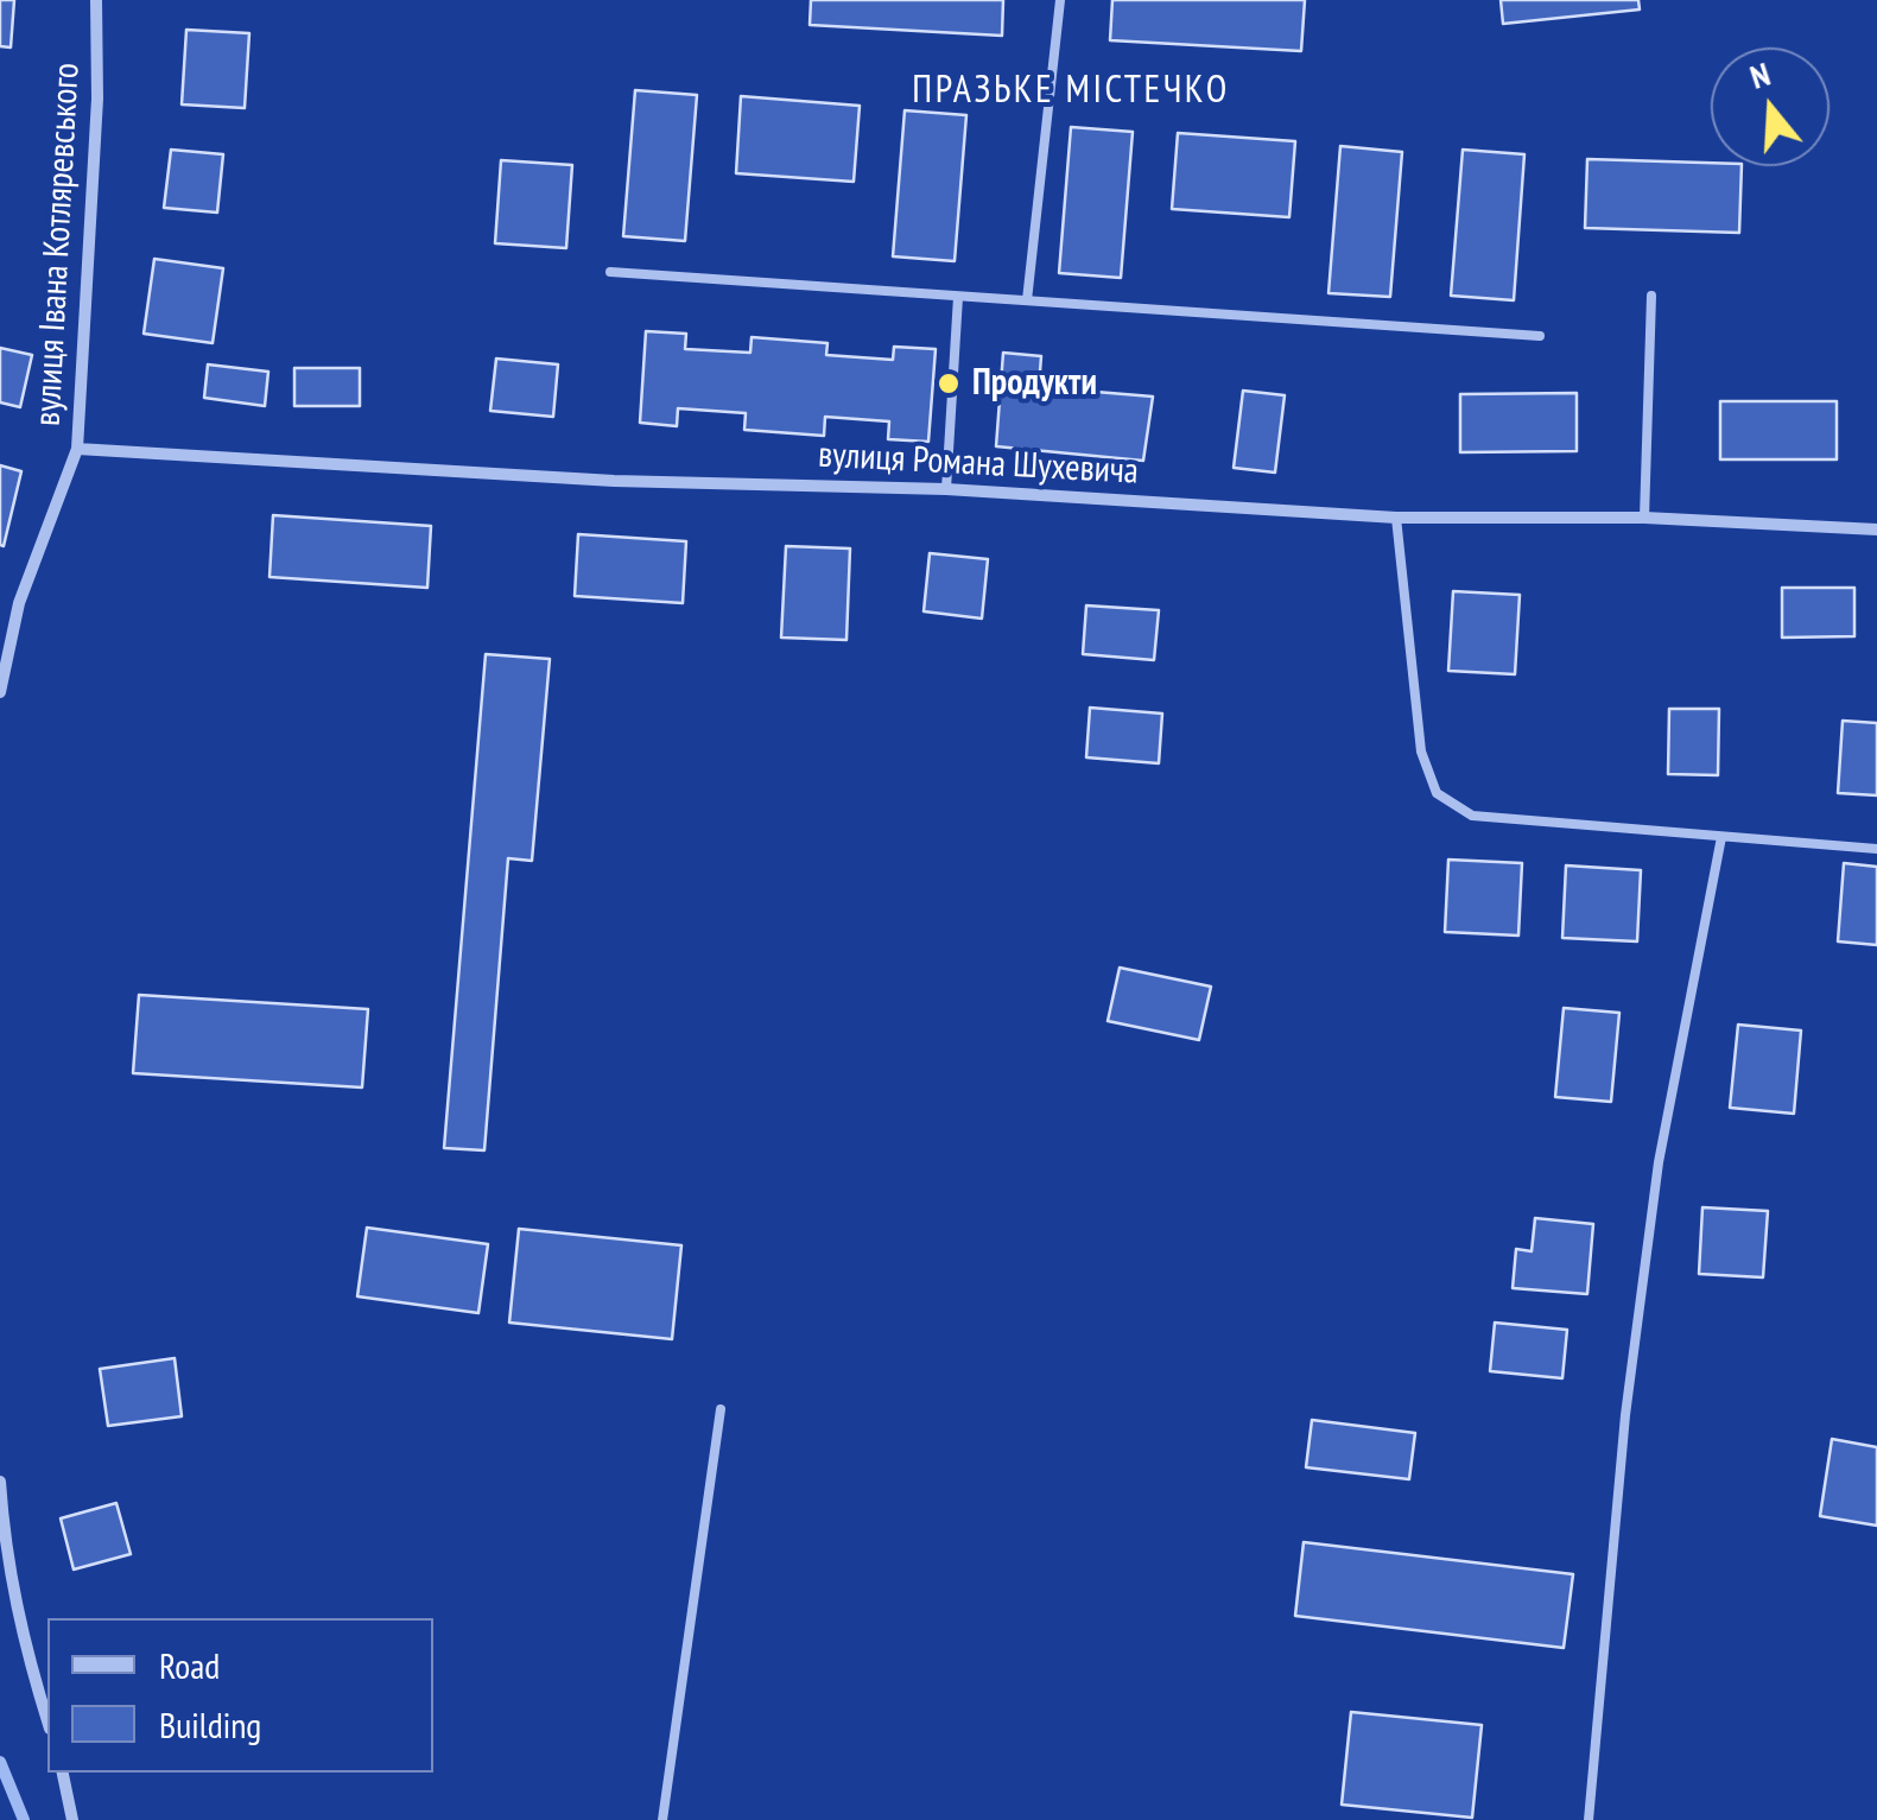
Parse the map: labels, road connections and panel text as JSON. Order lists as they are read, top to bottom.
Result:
{
  "streets": {
    "street": ["вулиця Івана Котляревського", "вулиця Романа Шухевича"]
  },
  "crossings": [
    ["вулиця Івана Котляревського", "вулиця Романа Шухевича"]
  ],
  "districts": ["ПРАЗЬКЕ МІСТЕЧКО"],
  "places": ["Продукти"],
  "legend": ["Road", "Building"],
  "north": "top"
}
